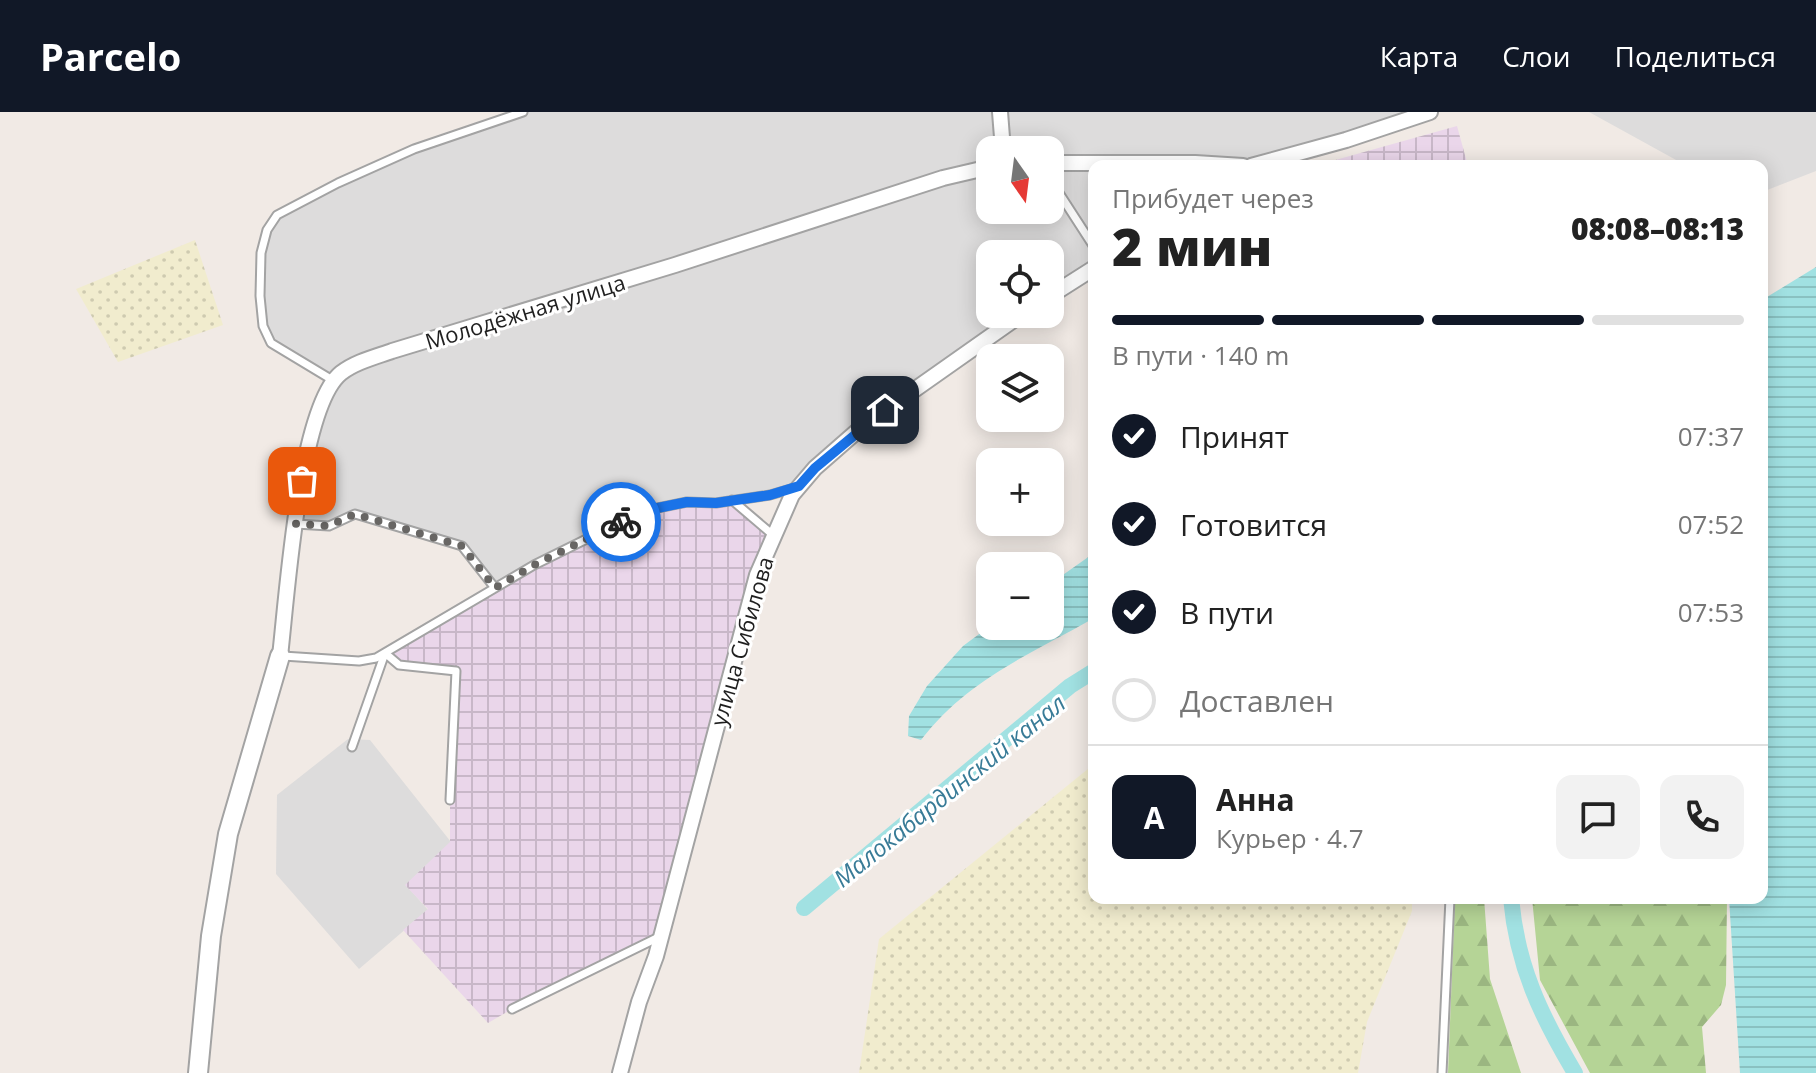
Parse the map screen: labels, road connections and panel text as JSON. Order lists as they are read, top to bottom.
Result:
{
  "streets": {
    "street": ["Молодёжная улица", "улица Сибилова"]
  },
  "water": ["Малокабардинский канал"],
  "north": "bottom",
  "page": {
    "header": "Parcelo",
    "nav": ["Карта", "Слои", "Поделиться"],
    "map_buttons": ["+", "−"],
    "heading": ["2 мин", "Прибудет через", "08:08–08:13"],
    "panel": ["Анна", "Курьер · 4.7"],
    "bar": "В пути · 140 m",
    "list": [
      ["Принят", "07:37"],
      ["Готовится", "07:52"],
      ["В пути", "07:53"],
      "Доставлен"
    ],
    "round": "А"
  }
}
